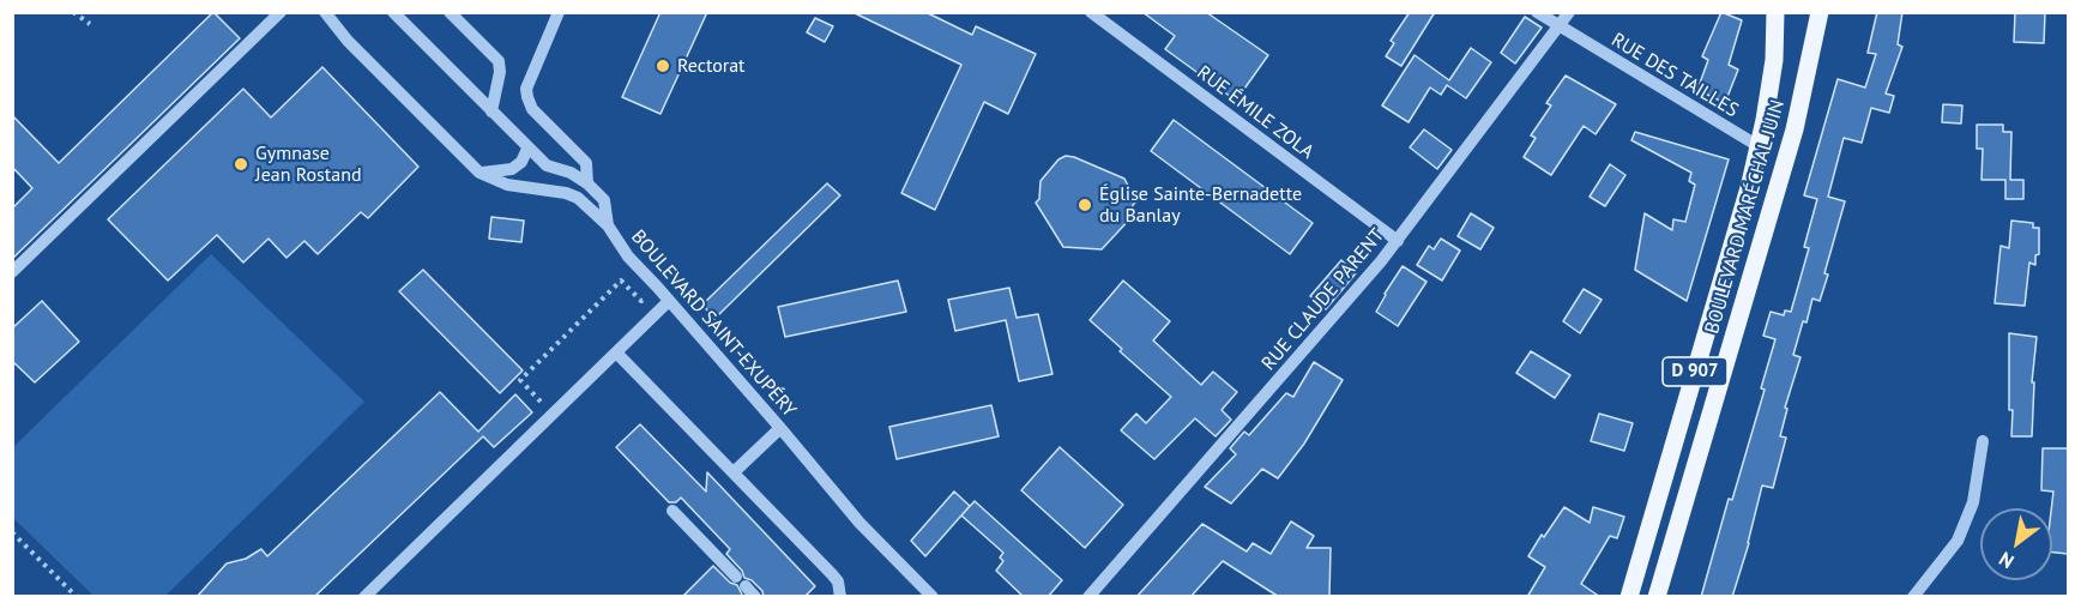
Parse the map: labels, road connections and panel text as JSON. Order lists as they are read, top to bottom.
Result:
{
  "streets": {
    "main road": ["BOULEVARD MARÉCHAL JUIN", "D 907"],
    "street": [
      "RUE DES TAILLES",
      "RUE ÉMILE ZOLA",
      "RUE CLAUDE PARENT",
      "BOULEVARD SAINT-EXUPÉRY"
    ]
  },
  "crossings": [
    ["RUE DES TAILLES", "BOULEVARD MARÉCHAL JUIN"],
    ["RUE DES TAILLES", "RUE CLAUDE PARENT"],
    ["RUE ÉMILE ZOLA", "RUE CLAUDE PARENT"]
  ],
  "places": ["Rectorat", "Gymnase Jean Rostand", "Église Sainte-Bernadette du Banlay"],
  "north": "bottom left"
}
